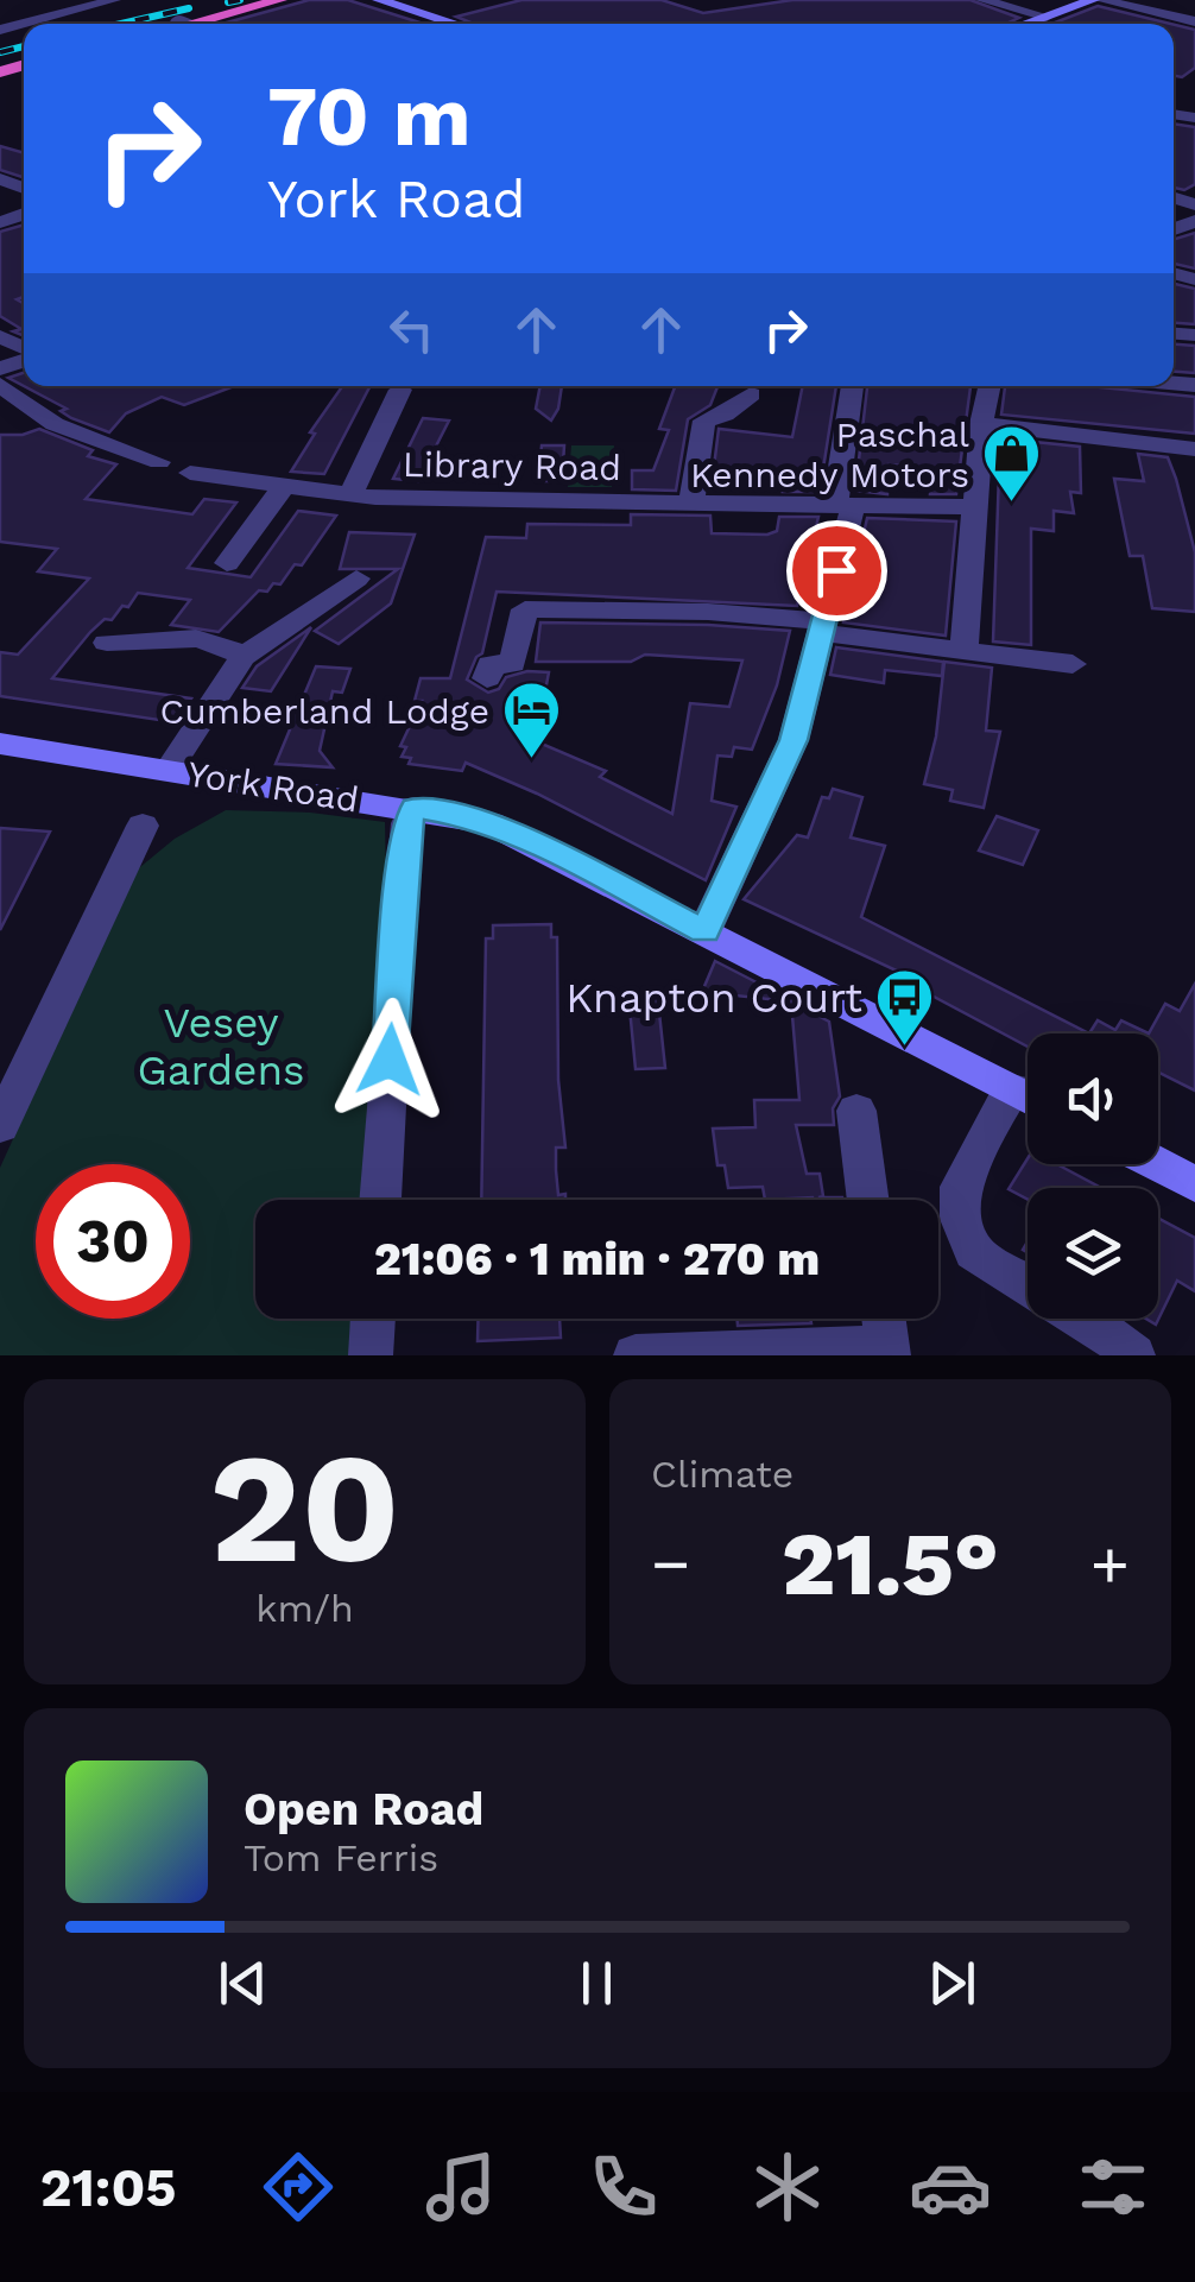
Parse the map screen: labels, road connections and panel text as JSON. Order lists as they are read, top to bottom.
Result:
{
  "streets": {
    "main road": ["York Road"],
    "street": ["Library Road"]
  },
  "parks": ["Vesey Gardens"],
  "places": {
    "shop": ["Paschal Kennedy Motors"],
    "hotel": ["Cumberland Lodge"],
    "bus stop": ["Knapton Court"]
  },
  "page": {
    "turn": ["70 m", "York Road"],
    "limit": "30",
    "trip": "21:06 · 1 min · 270 m",
    "tile": [
      ["20", "km/h"],
      "Climate"
    ],
    "heat": ["−", "21.5°", "+"],
    "song": ["Open Road", "Tom Ferris"],
    "tabs": "21:05"
  }
}
